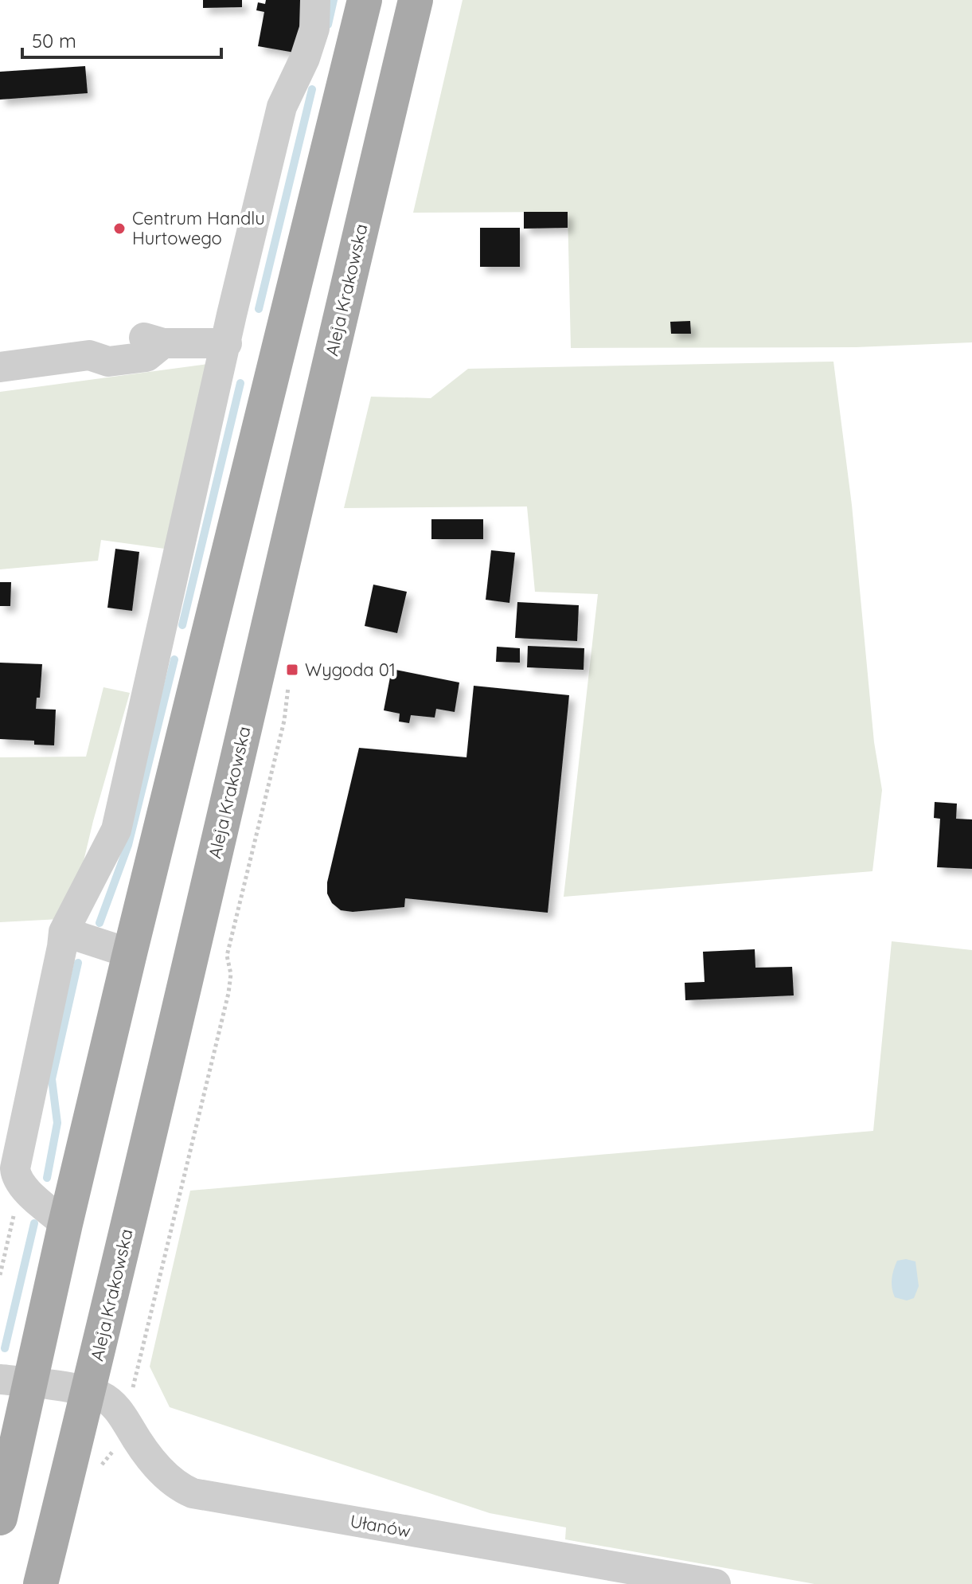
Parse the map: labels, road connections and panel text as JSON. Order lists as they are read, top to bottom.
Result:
{
  "streets": {
    "main road": ["Aleja Krakowska"],
    "street": ["Ułanów"]
  },
  "crossings": [
    ["Aleja Krakowska", "Ułanów"]
  ],
  "places": {
    "other": ["Centrum Handlu Hurtowego"],
    "transit": ["Wygoda 01"]
  },
  "scale_bar": "50 m"
}
